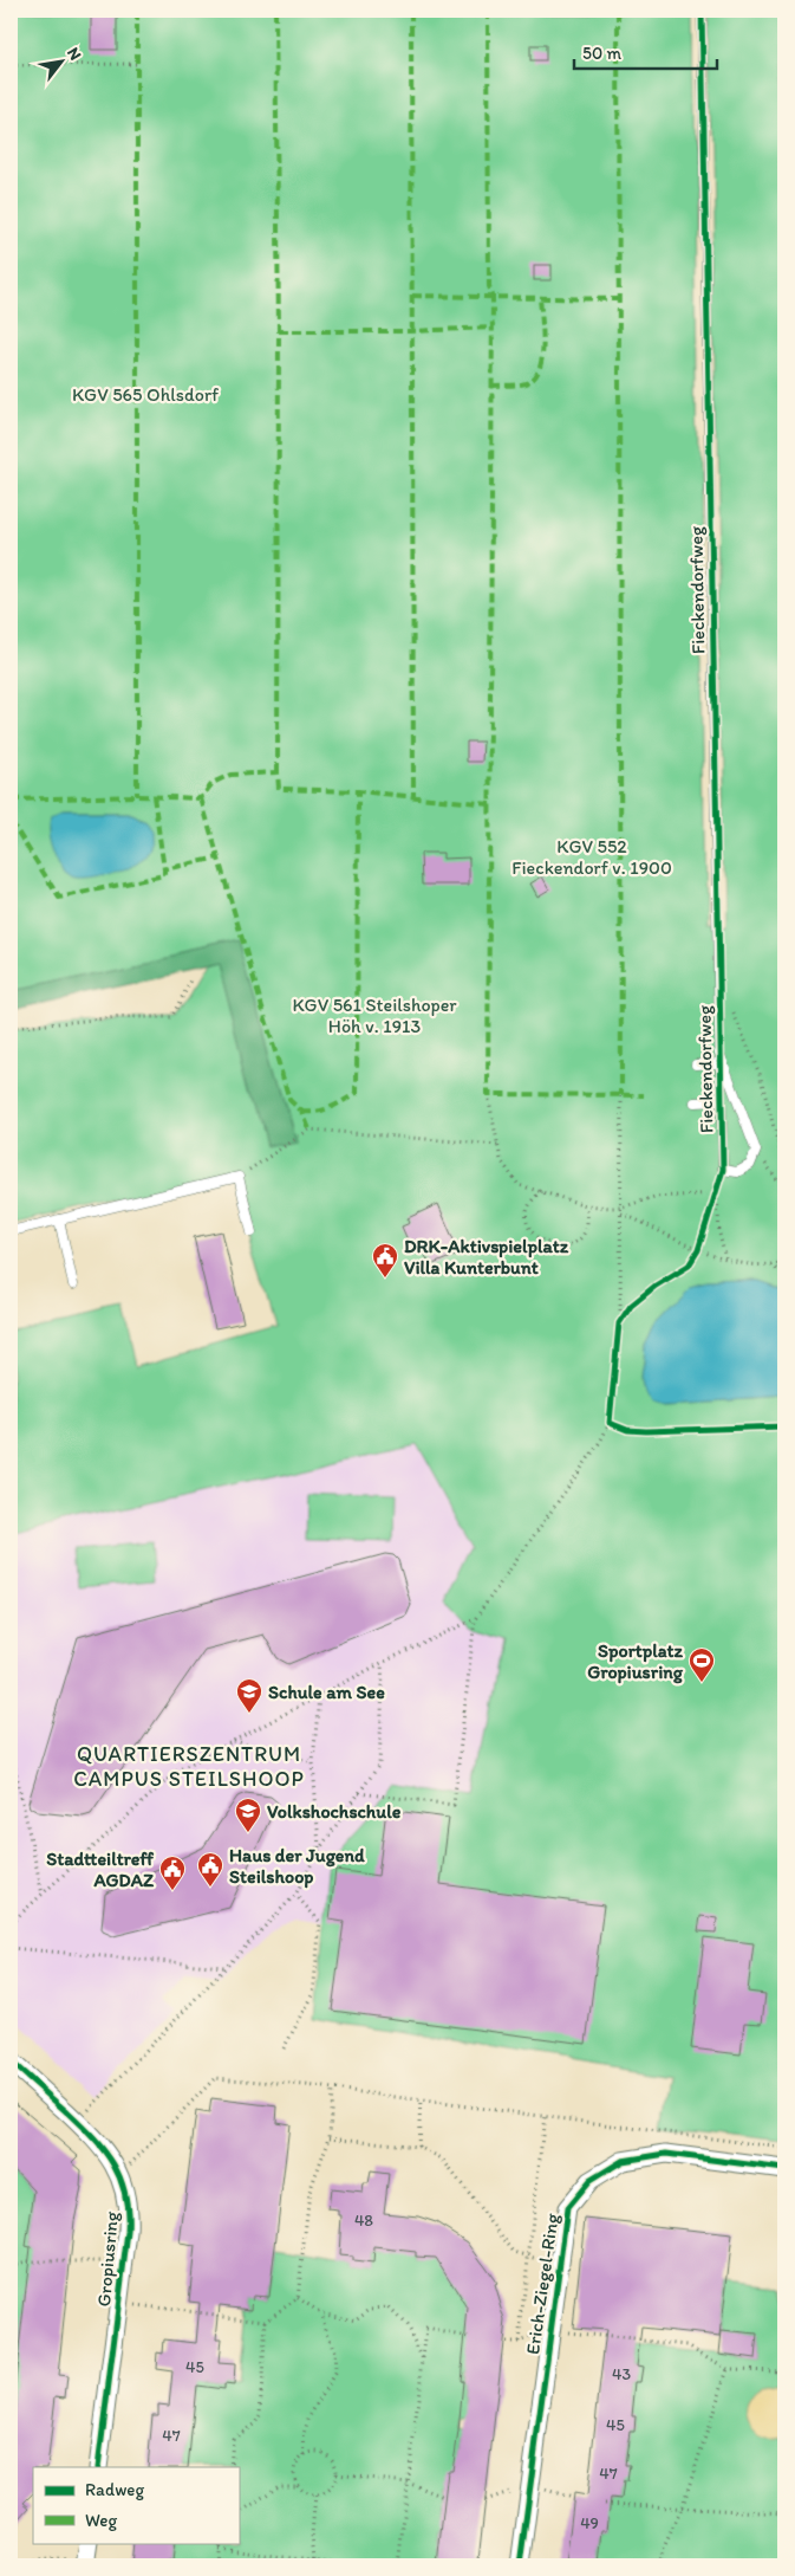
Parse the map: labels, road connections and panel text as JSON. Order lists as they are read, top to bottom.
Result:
{
  "streets": {
    "street": ["Gropiusring", "Erich-Ziegel-Ring"],
    "lane": ["Fieckendorfweg"]
  },
  "districts": ["QUARTIERSZENTRUM CAMPUS STEILSHOOP"],
  "parks": ["KGV 565 Ohlsdorf", "KGV 552 Fieckendorf v. 1900", "KGV 561 Steilshoper Höh v. 1913"],
  "places": {
    "public building": ["DRK-Aktivspielplatz Villa Kunterbunt", "Haus der Jugend Steilshoop", "Stadtteiltreff AGDAZ"],
    "sports": ["Sportplatz Gropiusring"],
    "school or university": ["Schule am See", "Volkshochschule"]
  },
  "house_numbers": [
    "48",
    "45",
    "43",
    "45",
    "47",
    "47",
    "49"
  ],
  "legend": ["Radweg", "Weg"],
  "scale_bar": "50 m",
  "north": "top right"
}
